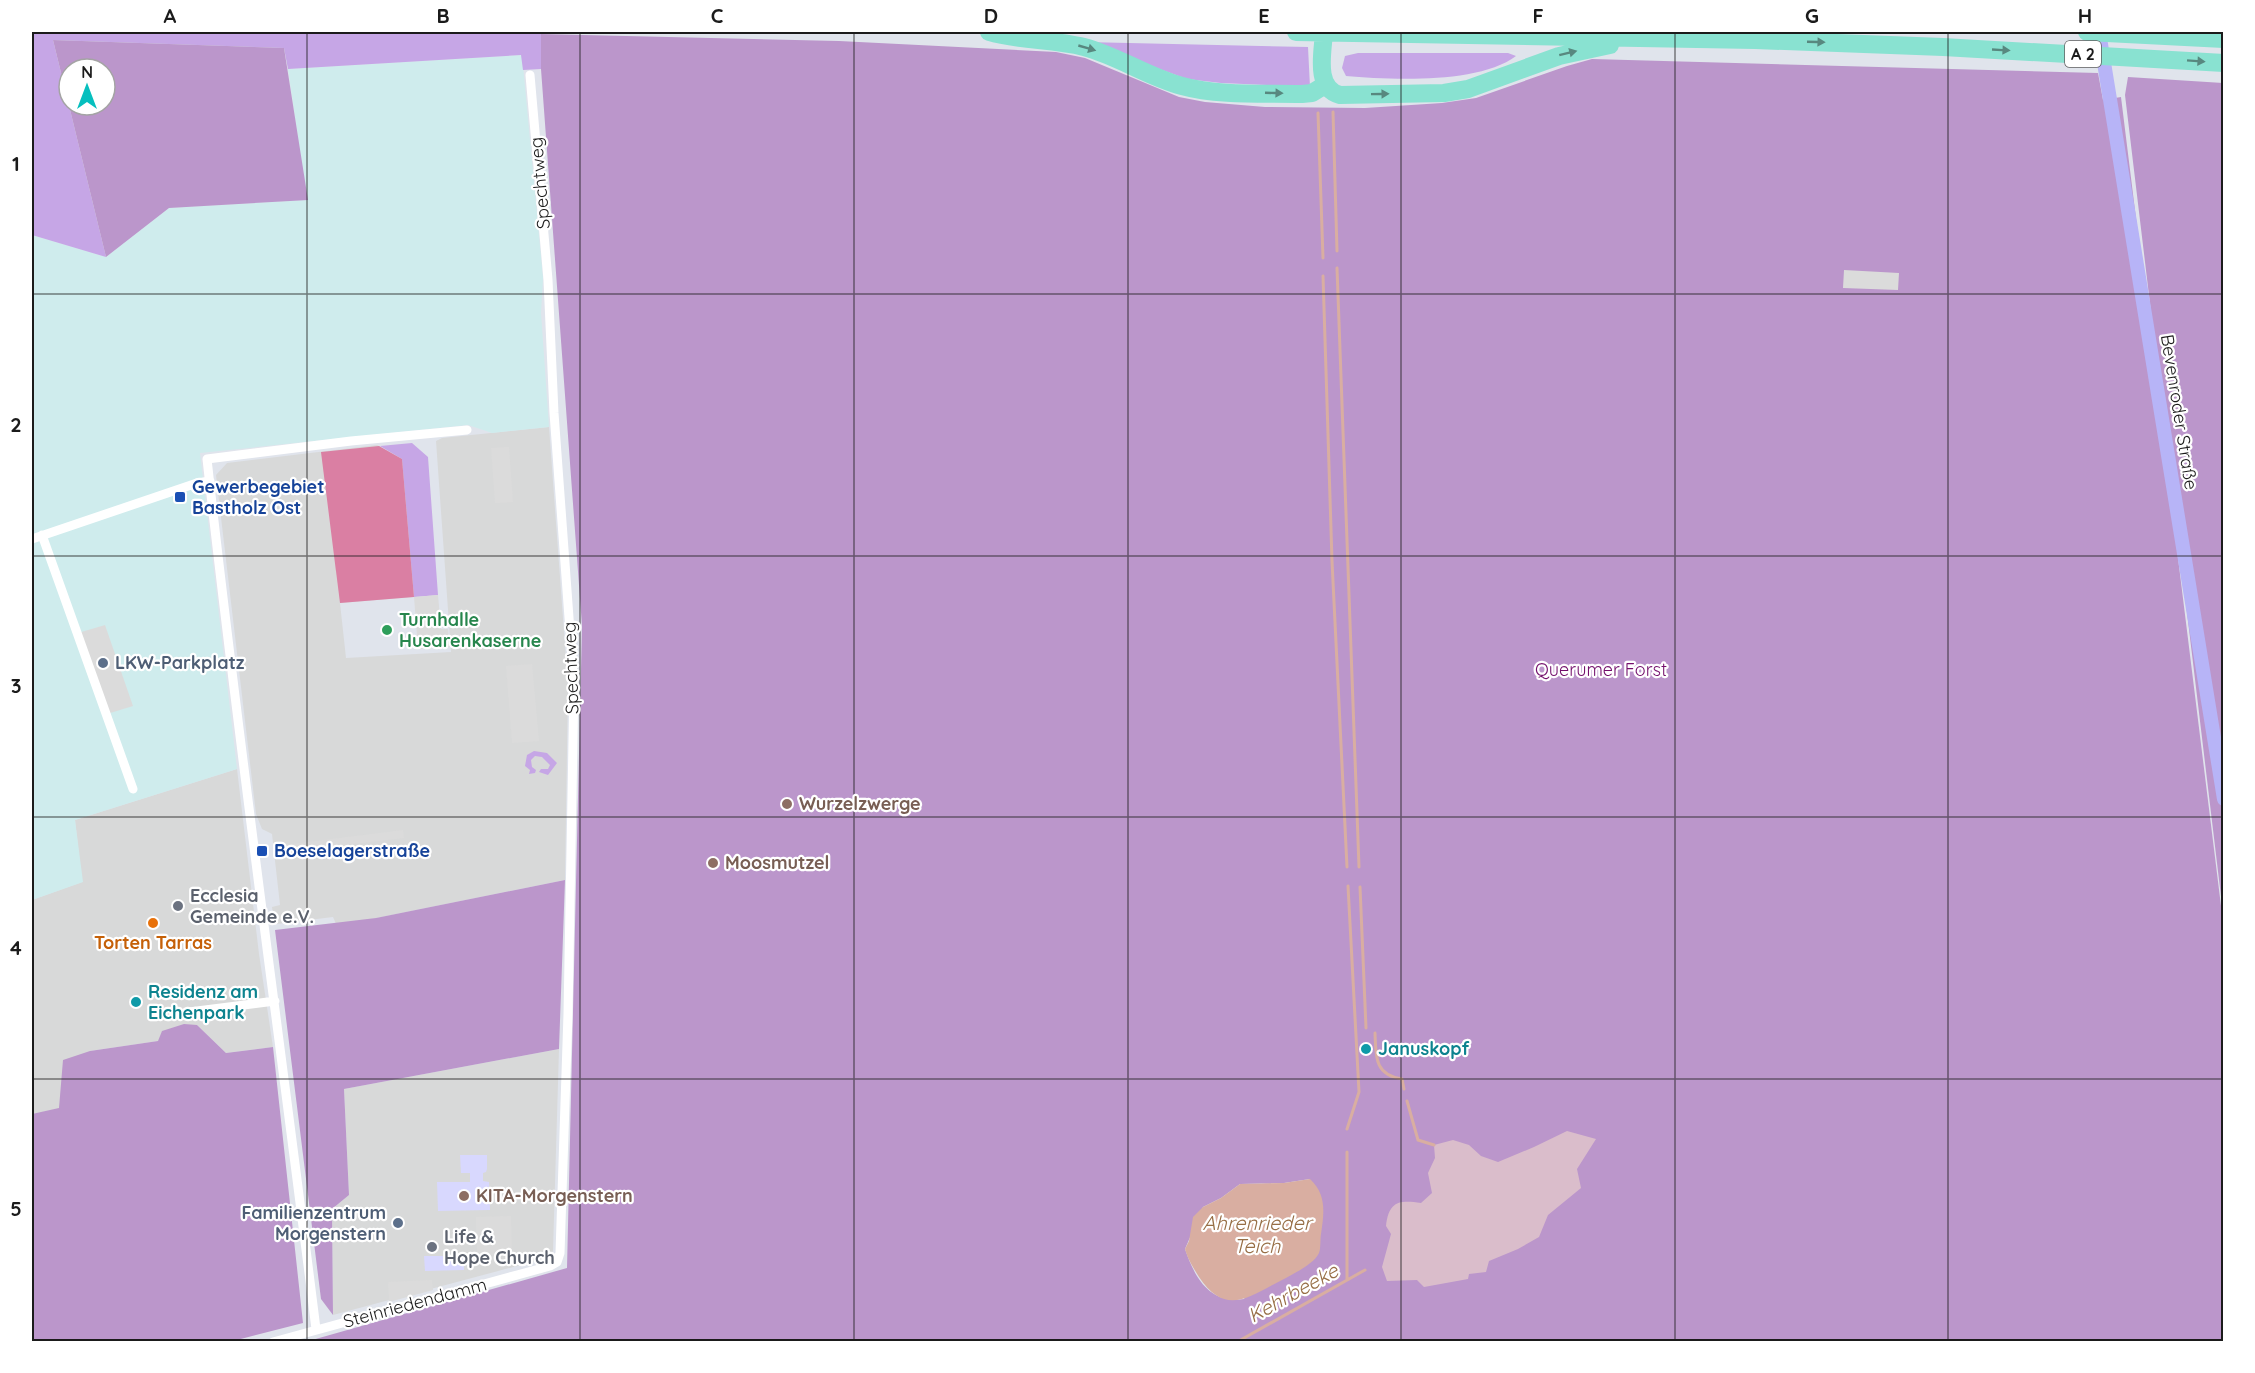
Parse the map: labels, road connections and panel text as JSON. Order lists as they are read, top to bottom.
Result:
{
  "streets": {
    "highway": ["A 2"],
    "main road": ["Bevenroder Straße"],
    "street": ["Spechtweg", "Steinriedendamm"]
  },
  "crossings": [
    ["Spechtweg", "Steinriedendamm"]
  ],
  "water": ["Ahrenrieder Teich", "Kehrbeeke"],
  "parks": ["Querumer Forst"],
  "places": {
    "transit": ["Gewerbegebiet Bastholz Ost", "Boeselagerstraße"],
    "other": [
      "Turnhalle Husarenkaserne",
      "LKW-Parkplatz",
      "Wurzelzwerge",
      "Moosmutzel",
      "Ecclesia Gemeinde e.V.",
      "Torten Tarras",
      "Residenz am Eichenpark",
      "Januskopf",
      "KITA-Morgenstern",
      "Familienzentrum Morgenstern",
      "Life & Hope Church"
    ]
  },
  "north": "top",
  "grid": {
    "columns": [
      "A",
      "B",
      "C",
      "D",
      "E",
      "F",
      "G",
      "H"
    ],
    "rows": [
      "1",
      "2",
      "3",
      "4",
      "5"
    ]
  }
}
